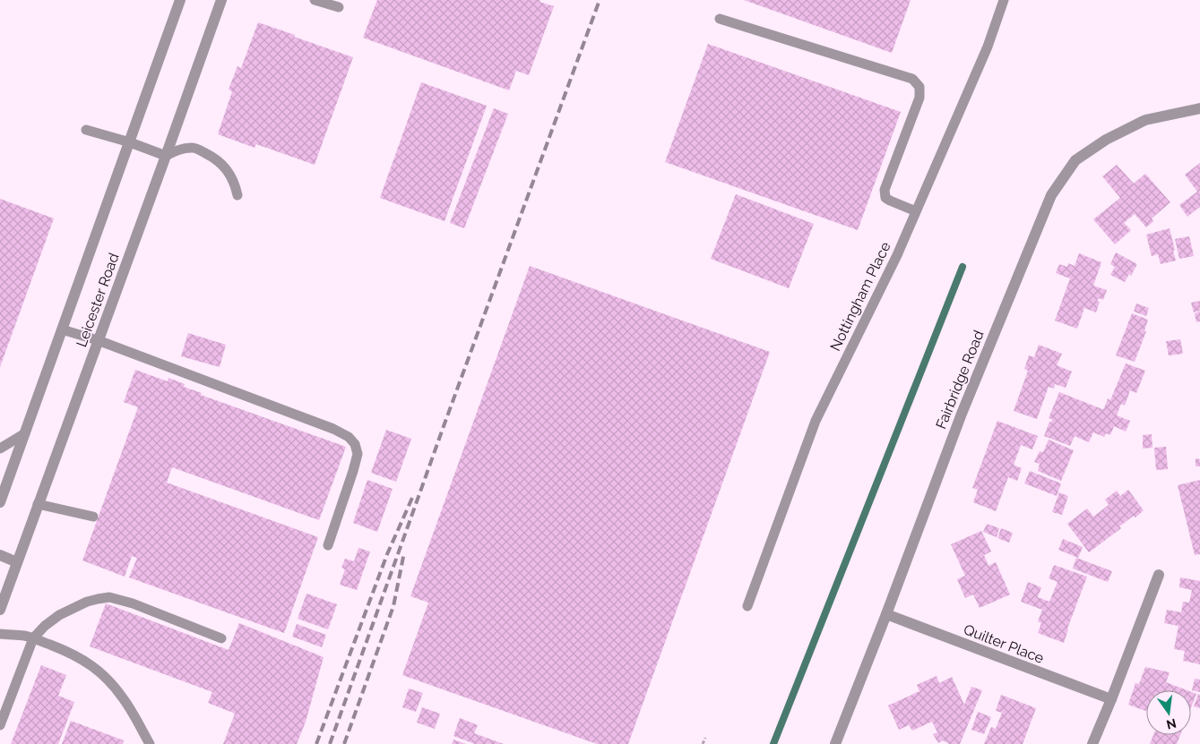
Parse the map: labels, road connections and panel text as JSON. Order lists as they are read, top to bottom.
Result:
{
  "streets": {
    "street": ["Leicester Road", "Fairbridge Road", "Quilter Place"],
    "lane": ["Nottingham Place"]
  },
  "crossings": [
    ["Fairbridge Road", "Quilter Place"]
  ],
  "north": "bottom"
}
